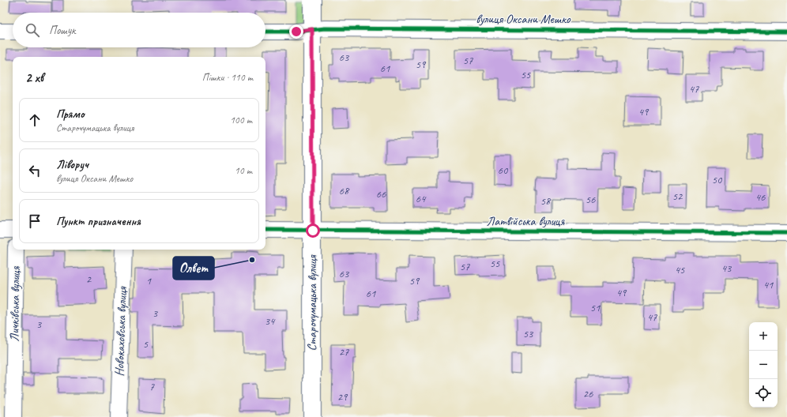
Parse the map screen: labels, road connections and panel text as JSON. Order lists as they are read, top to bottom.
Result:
{
  "streets": {
    "street": [
      "вулиця Оксани Мешко",
      "Латвійська вулиця",
      "Старочумацька вулиця",
      "Личківська вулиця",
      "Новокаховська вулиця"
    ]
  },
  "crossings": [
    ["вулиця Оксани Мешко", "Старочумацька вулиця"],
    ["Латвійська вулиця", "Старочумацька вулиця"]
  ],
  "places": ["Олвет"],
  "house_numbers": [
    "63",
    "57",
    "59",
    "61",
    "55",
    "47",
    "49",
    "60",
    "50",
    "68",
    "66",
    "52",
    "46",
    "64",
    "56",
    "58",
    "55",
    "57",
    "43",
    "45",
    "63",
    "2",
    "1",
    "59",
    "41",
    "49",
    "61",
    "51",
    "3",
    "47",
    "34",
    "3",
    "53",
    "5",
    "27",
    "7",
    "26",
    "29"
  ],
  "page": {
    "search": "Пошук",
    "heading": ["2 хв", "Пішки · 110 m"],
    "list": [
      ["Прямо", "Старочумацька вулиця", "100 m"],
      ["Ліворуч", "вулиця Оксани Мешко", "10 m"],
      "Пункт призначення"
    ],
    "map_buttons": ["+", "−"]
  }
}
